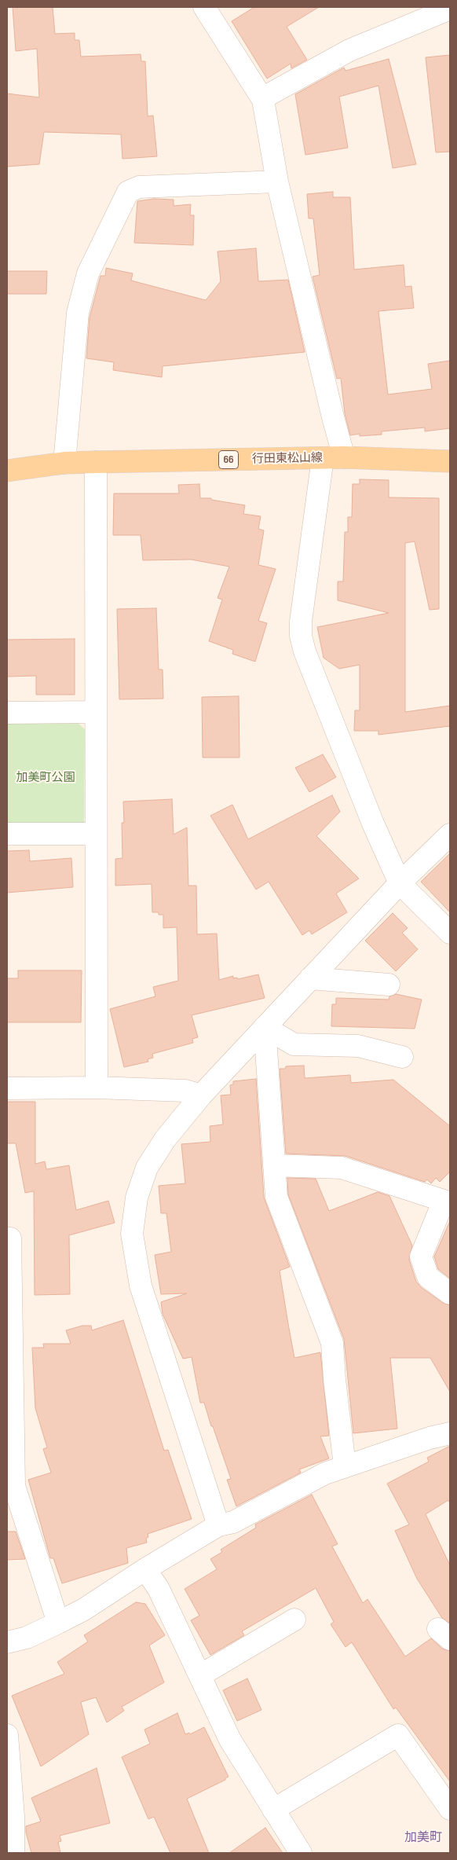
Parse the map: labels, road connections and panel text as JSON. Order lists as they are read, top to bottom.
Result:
{
  "streets": {
    "main road": ["行田東松山線", "66"]
  },
  "districts": ["加美町"],
  "parks": ["加美町公園"]
}
